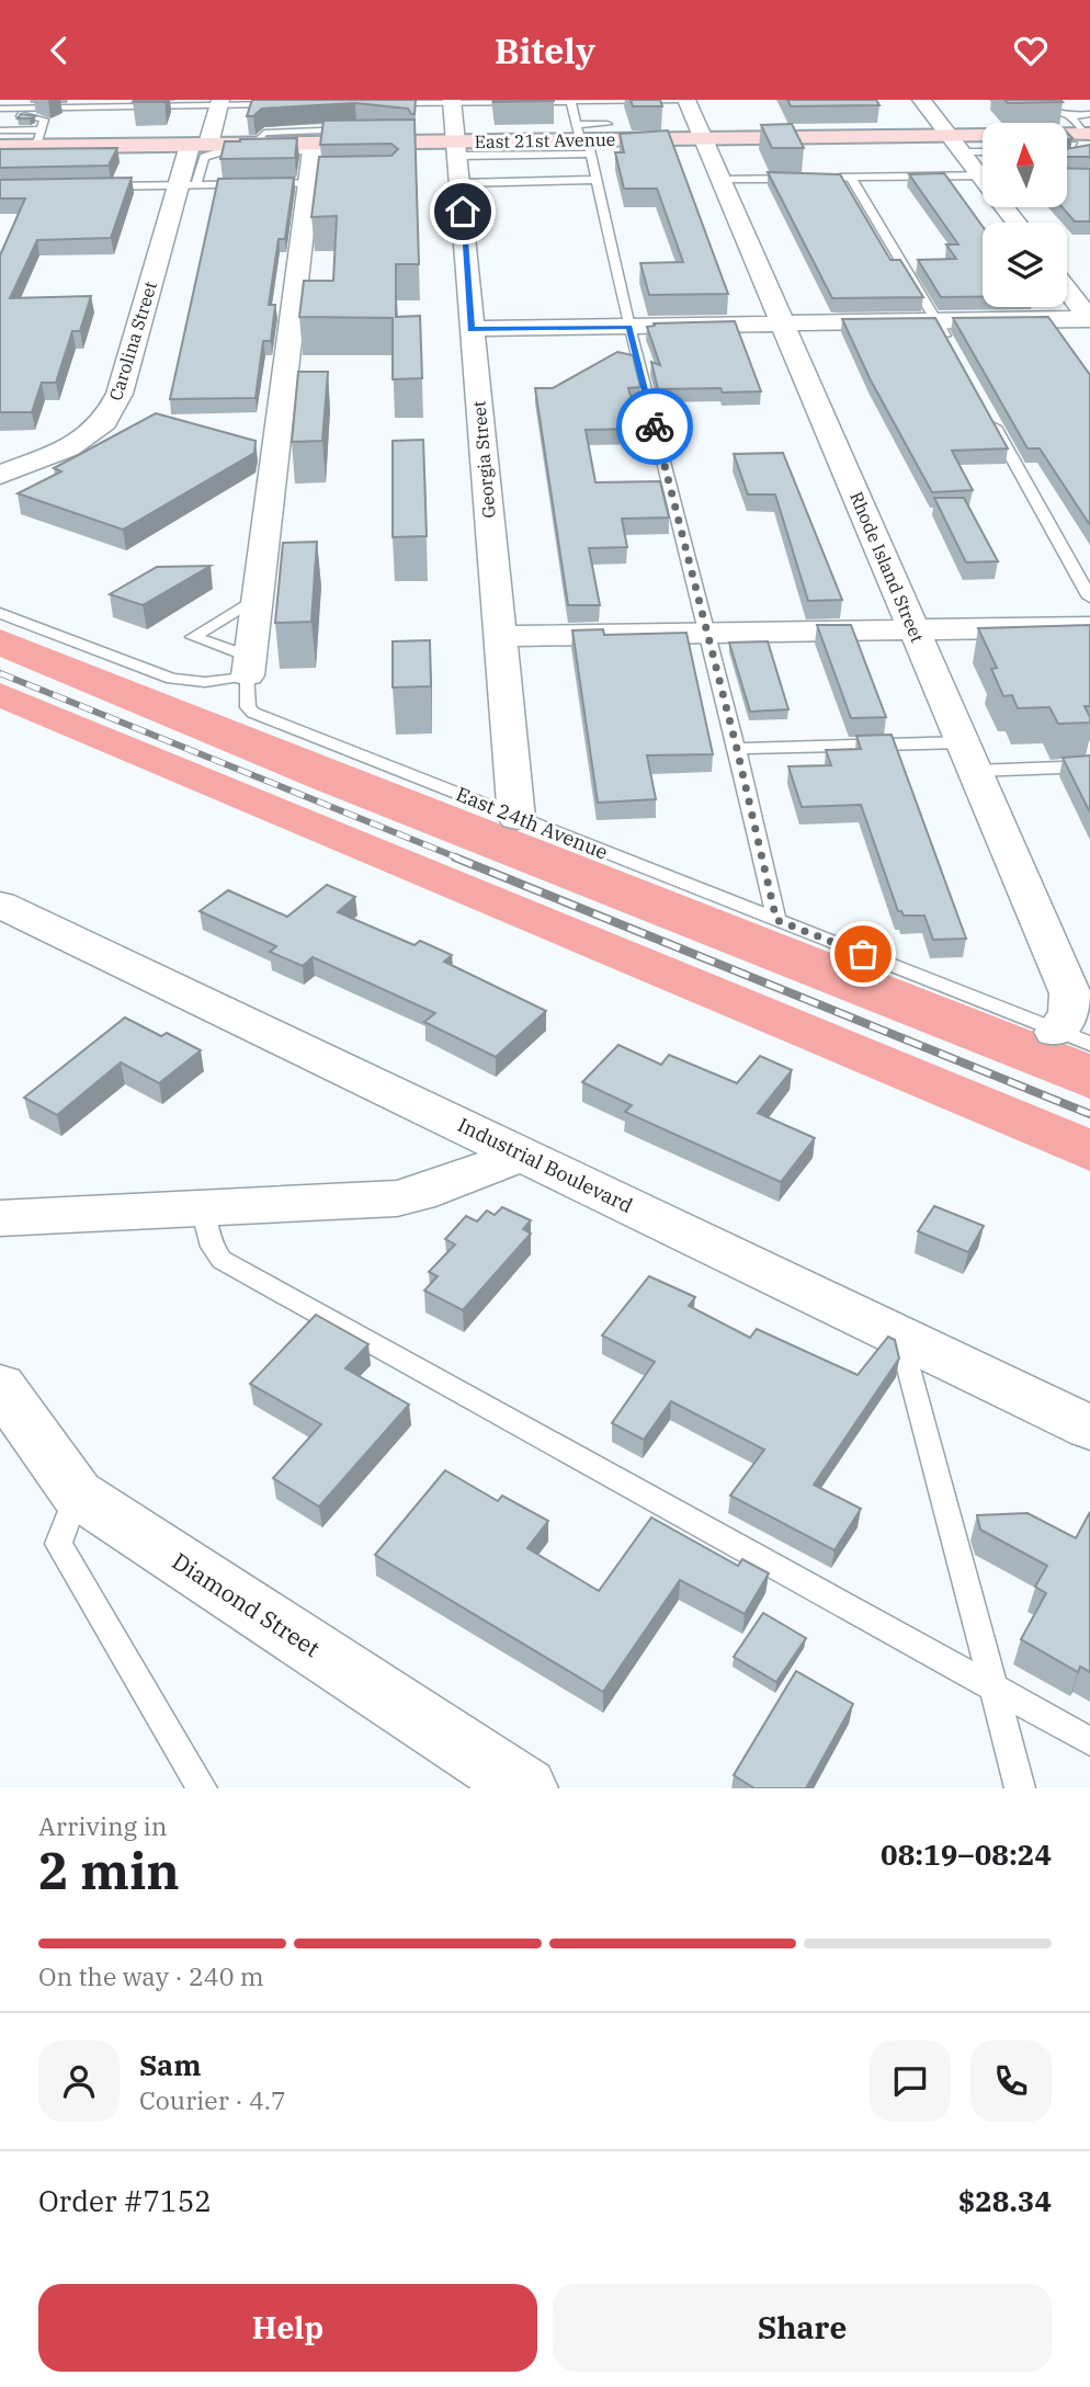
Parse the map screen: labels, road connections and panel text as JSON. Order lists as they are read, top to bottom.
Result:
{
  "streets": {
    "street": [
      "East 21st Avenue",
      "Carolina Street",
      "Georgia Street",
      "Rhode Island Street",
      "Industrial Boulevard",
      "Diamond Street"
    ],
    "lane": ["East 24th Avenue"]
  },
  "crossings": [
    ["East 21st Avenue", "Carolina Street"],
    ["East 21st Avenue", "Georgia Street"],
    ["East 21st Avenue", "Rhode Island Street"],
    ["Georgia Street", "East 24th Avenue"],
    ["Rhode Island Street", "East 24th Avenue"]
  ],
  "north": "top",
  "page": {
    "header": "Bitely",
    "heading": ["2 min", "Arriving in", "08:19–08:24"],
    "panel": [
      "Sam",
      "Courier · 4.7",
      "Order #7152",
      "$28.34"
    ],
    "bar": "On the way · 240 m",
    "buttons": ["Help", "Share"]
  }
}
